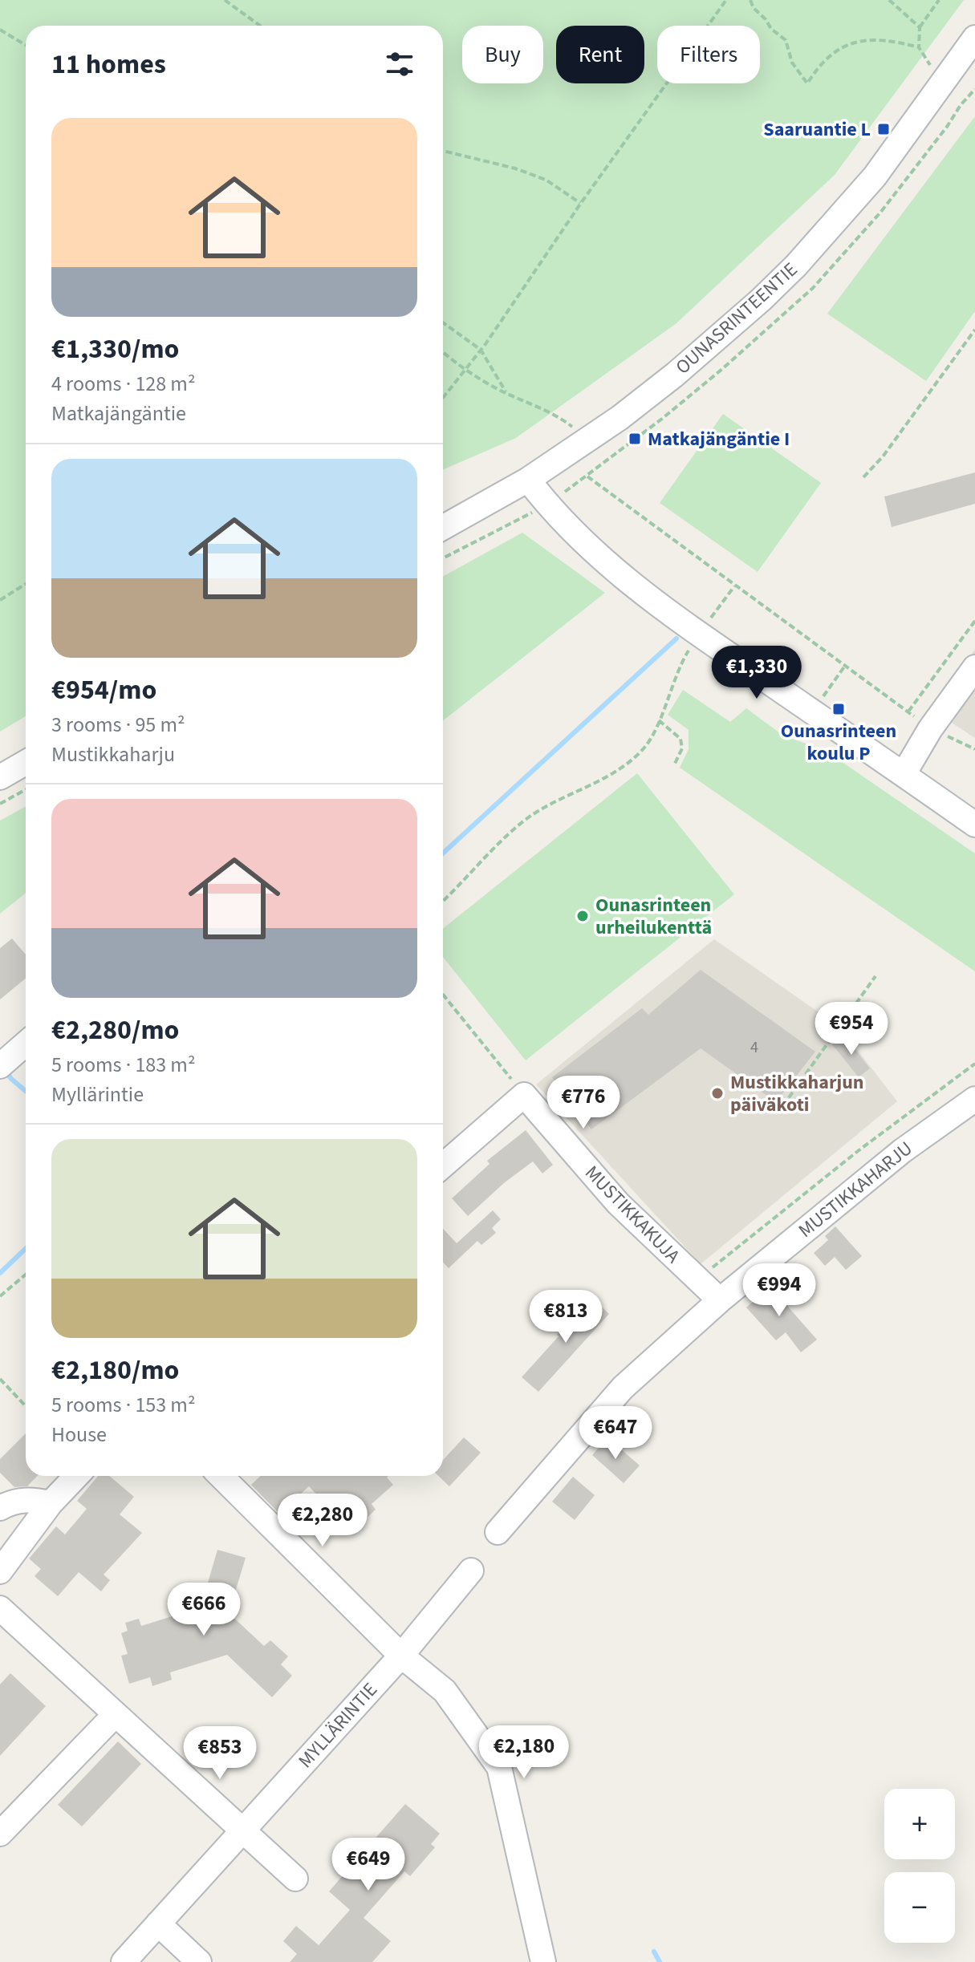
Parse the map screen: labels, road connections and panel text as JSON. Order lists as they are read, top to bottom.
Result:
{
  "streets": {
    "street": [
      "OUNASRINTEENTIE",
      "MUSTIKKAHARJU",
      "MUSTIKKAKUJA",
      "MYLLÄRINTIE"
    ]
  },
  "crossings": [
    ["MUSTIKKAHARJU", "MUSTIKKAKUJA"]
  ],
  "places": {
    "transit": ["Saaruantie L", "Matkajängäntie I", "Ounasrinteen koulu P"],
    "other": ["Ounasrinteen urheilukenttä", "Mustikkaharjun päiväkoti"]
  },
  "house_numbers": ["4"],
  "page": {
    "chip": ["Buy", "Rent", "Filters"],
    "heading": "11 homes",
    "list": [
      {
        "name": "€1,330/mo",
        "note": "4 rooms · 128 m² · Matkajängäntie"
      },
      {
        "name": "€954/mo",
        "note": "3 rooms · 95 m² · Mustikkaharju"
      },
      {
        "name": "€2,280/mo",
        "note": "5 rooms · 183 m² · Myllärintie"
      },
      {
        "name": "€2,180/mo",
        "note": "5 rooms · 153 m² · House"
      }
    ],
    "price": [
      "€1,330",
      "€954",
      "€776",
      "€994",
      "€813",
      "€647",
      "€2,280",
      "€666",
      "€2,180",
      "€853",
      "€649"
    ],
    "map_buttons": ["+", "−"]
  }
}
